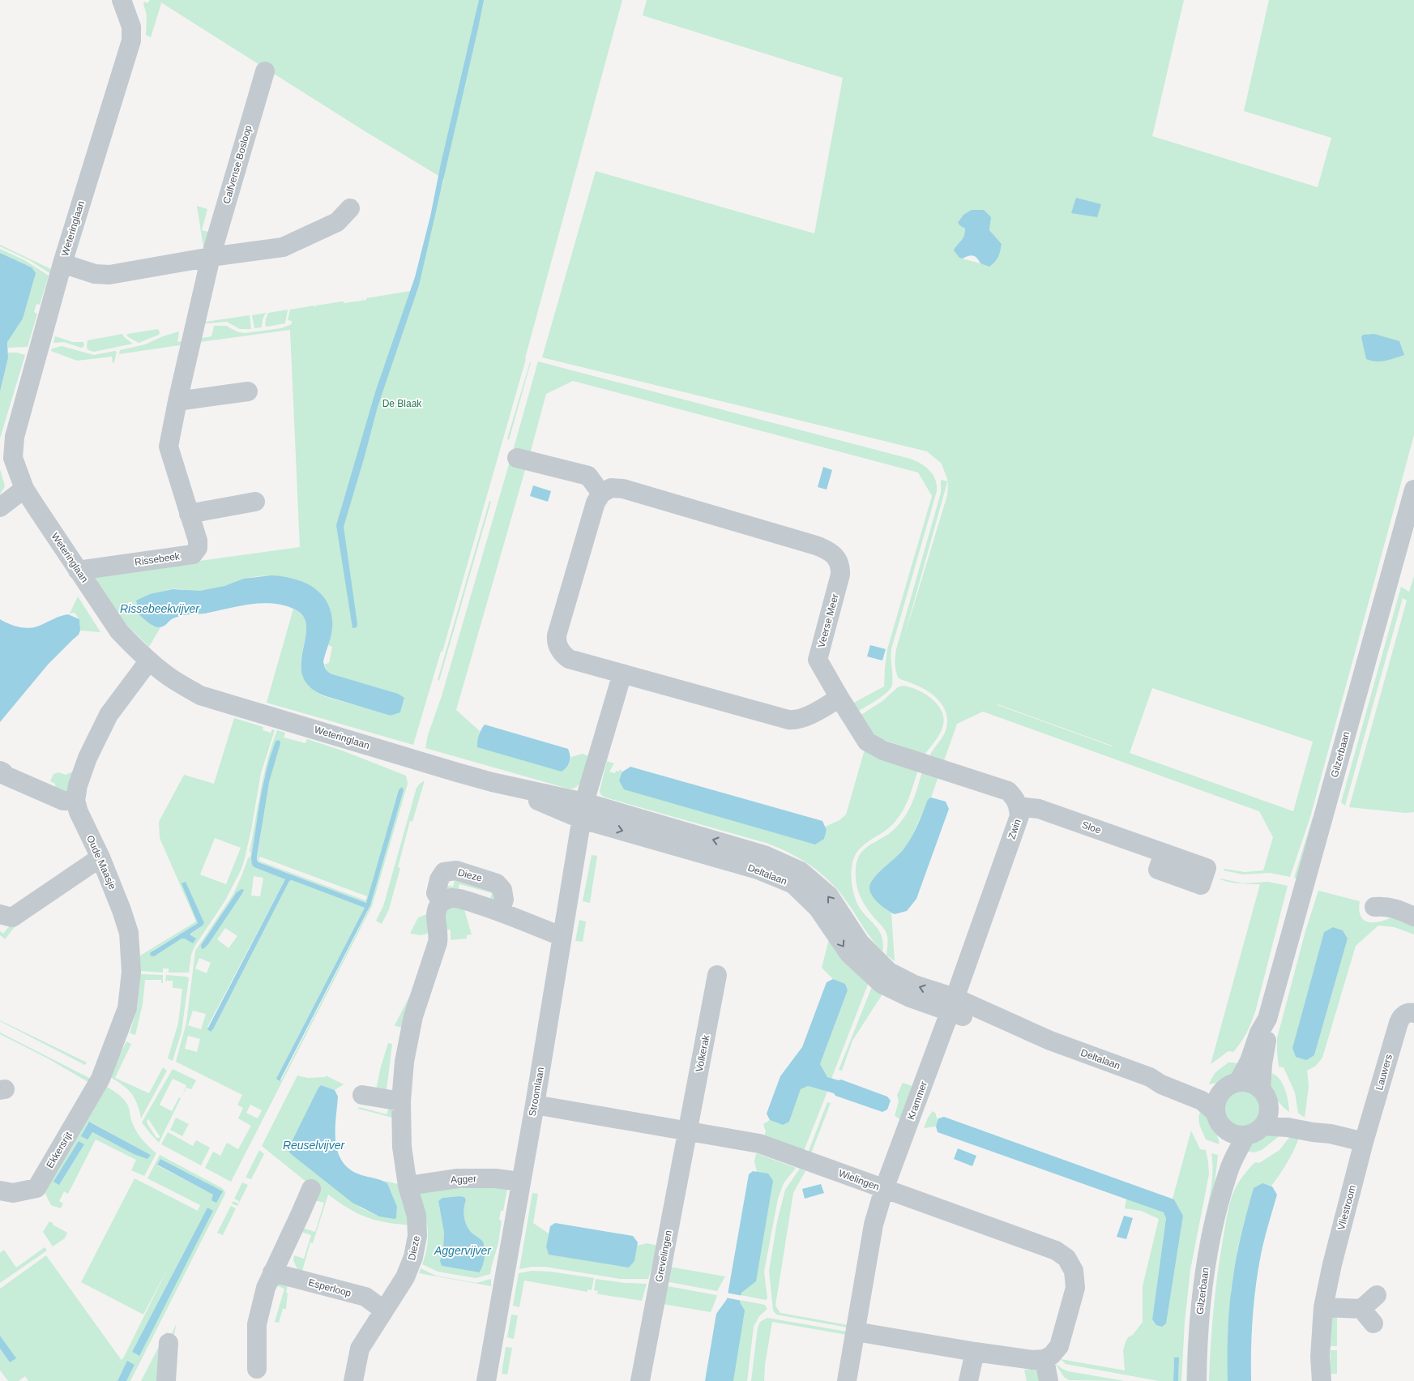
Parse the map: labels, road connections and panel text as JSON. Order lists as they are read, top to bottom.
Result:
{
  "streets": {
    "street": [
      "Calfvense Bosloop",
      "Weteringlaan",
      "Rissebeek",
      "Veerse Meer",
      "Gilzerbaan",
      "Sloe",
      "Zwin",
      "Oude Maasje",
      "Deltalaan",
      "Dieze",
      "Volkerak",
      "Lauwers",
      "Stroomlaan",
      "Krammer",
      "Ekkersrijt",
      "Agger",
      "Wielingen",
      "Vliestroom",
      "Grevelingen",
      "Esperloop"
    ]
  },
  "crossings": [
    ["Calfvense Bosloop", "Rissebeek"],
    ["Weteringlaan", "Rissebeek"],
    ["Weteringlaan", "Deltalaan"],
    ["Weteringlaan", "Stroomlaan"],
    ["Veerse Meer", "Zwin"],
    ["Gilzerbaan", "Deltalaan"],
    ["Sloe", "Zwin"],
    ["Zwin", "Deltalaan"],
    ["Zwin", "Krammer"],
    ["Oude Maasje", "Ekkersrijt"],
    ["Deltalaan", "Stroomlaan"],
    ["Deltalaan", "Krammer"],
    ["Dieze", "Agger"],
    ["Dieze", "Esperloop"],
    ["Volkerak", "Wielingen"],
    ["Volkerak", "Grevelingen"],
    ["Lauwers", "Vliestroom"],
    ["Stroomlaan", "Agger"],
    ["Stroomlaan", "Wielingen"],
    ["Krammer", "Wielingen"],
    ["Wielingen", "Grevelingen"]
  ],
  "water": ["Rissebeekvijver", "Reuselvijver", "Aggervijver"],
  "parks": ["De Blaak"]
}
